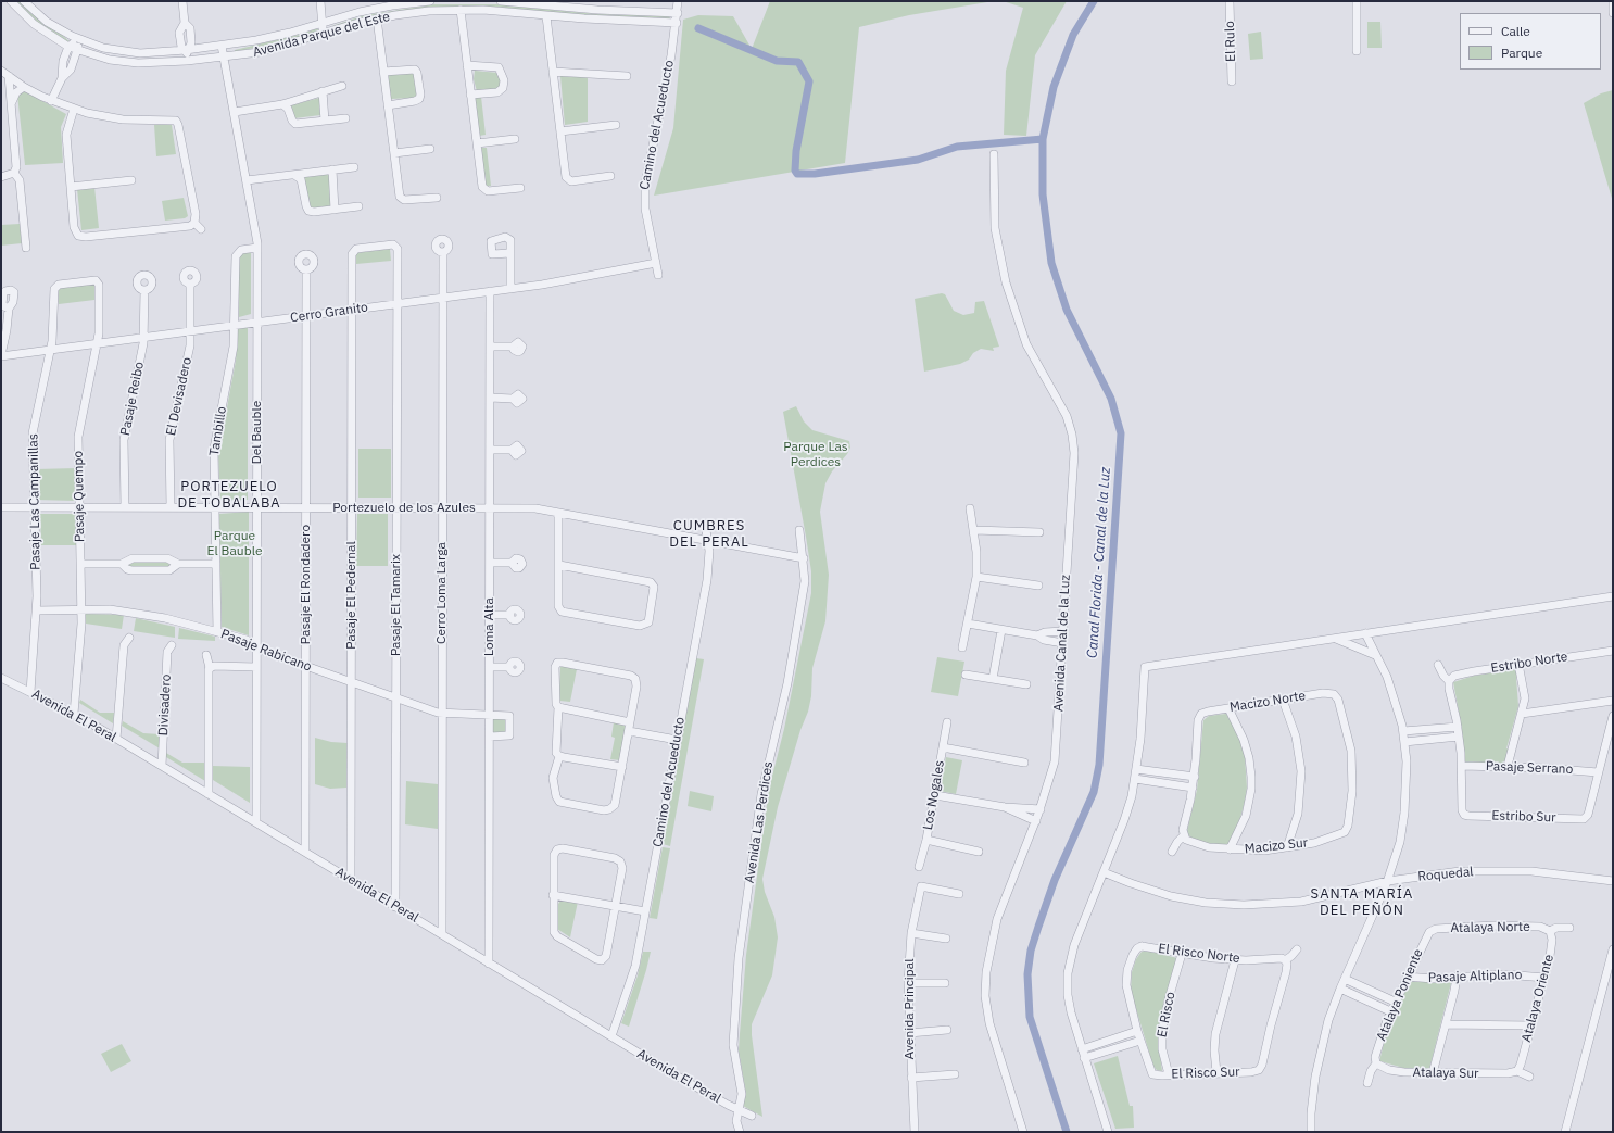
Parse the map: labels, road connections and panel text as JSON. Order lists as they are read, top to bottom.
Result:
{
  "streets": {
    "street": [
      "Avenida Parque del Este",
      "El Rulo",
      "Camino del Acueducto",
      "Cerro Granito",
      "El Devisadero",
      "Pasaje Reibo",
      "Tambillo",
      "Del Bauble",
      "Pasaje Quempo",
      "Pasaje Las Campanillas",
      "Portezuelo de los Azules",
      "Pasaje El Rondadero",
      "Cerro Loma Larga",
      "Pasaje El Pedernal",
      "Pasaje El Tamarix",
      "Loma Alta",
      "Avenida Canal de la Luz",
      "Pasaje Rabicano",
      "Estribo Norte",
      "Macizo Norte",
      "Divisadero",
      "Avenida El Peral",
      "Pasaje Serrano",
      "Los Nogales",
      "Estribo Sur",
      "Avenida Las Perdices",
      "Macizo Sur",
      "Roquedal",
      "Atalaya Norte",
      "El Risco Norte",
      "Pasaje Altiplano",
      "Atalaya Poniente",
      "Atalaya Oriente",
      "Avenida Principal",
      "El Risco",
      "El Risco Sur",
      "Atalaya Sur"
    ]
  },
  "crossings": [
    ["Avenida Parque del Este", "Camino del Acueducto"],
    ["Avenida Parque del Este", "Del Bauble"],
    ["Camino del Acueducto", "Cerro Granito"],
    ["Camino del Acueducto", "Portezuelo de los Azules"],
    ["Camino del Acueducto", "Avenida El Peral"],
    ["Cerro Granito", "El Devisadero"],
    ["Cerro Granito", "Pasaje Reibo"],
    ["Cerro Granito", "Tambillo"],
    ["Cerro Granito", "Del Bauble"],
    ["Cerro Granito", "Pasaje Quempo"],
    ["Cerro Granito", "Pasaje Las Campanillas"],
    ["Cerro Granito", "Pasaje El Rondadero"],
    ["Cerro Granito", "Cerro Loma Larga"],
    ["Cerro Granito", "Pasaje El Pedernal"],
    ["Cerro Granito", "Pasaje El Tamarix"],
    ["Cerro Granito", "Loma Alta"],
    ["El Devisadero", "Portezuelo de los Azules"],
    ["Pasaje Reibo", "Portezuelo de los Azules"],
    ["Tambillo", "Del Bauble"],
    ["Tambillo", "Portezuelo de los Azules"],
    ["Tambillo", "Pasaje Rabicano"],
    ["Del Bauble", "Portezuelo de los Azules"],
    ["Del Bauble", "Pasaje Rabicano"],
    ["Del Bauble", "Avenida El Peral"],
    ["Pasaje Quempo", "Pasaje Las Campanillas"],
    ["Pasaje Quempo", "Portezuelo de los Azules"],
    ["Pasaje Quempo", "Pasaje Rabicano"],
    ["Pasaje Quempo", "Avenida El Peral"],
    ["Pasaje Las Campanillas", "Portezuelo de los Azules"],
    ["Pasaje Las Campanillas", "Pasaje Rabicano"],
    ["Pasaje Las Campanillas", "Avenida El Peral"],
    ["Portezuelo de los Azules", "Pasaje El Rondadero"],
    ["Portezuelo de los Azules", "Cerro Loma Larga"],
    ["Portezuelo de los Azules", "Pasaje El Pedernal"],
    ["Portezuelo de los Azules", "Pasaje El Tamarix"],
    ["Portezuelo de los Azules", "Loma Alta"],
    ["Portezuelo de los Azules", "Avenida Las Perdices"],
    ["Pasaje El Rondadero", "Pasaje Rabicano"],
    ["Pasaje El Rondadero", "Avenida El Peral"],
    ["Cerro Loma Larga", "Pasaje Rabicano"],
    ["Cerro Loma Larga", "Avenida El Peral"],
    ["Pasaje El Pedernal", "Pasaje El Tamarix"],
    ["Pasaje El Pedernal", "Pasaje Rabicano"],
    ["Pasaje El Pedernal", "Avenida El Peral"],
    ["Pasaje El Tamarix", "Pasaje Rabicano"],
    ["Pasaje El Tamarix", "Avenida El Peral"],
    ["Loma Alta", "Pasaje Rabicano"],
    ["Loma Alta", "Avenida El Peral"],
    ["Macizo Norte", "Macizo Sur"],
    ["Divisadero", "Avenida El Peral"],
    ["Avenida El Peral", "Avenida Las Perdices"],
    ["Pasaje Serrano", "Estribo Sur"],
    ["Atalaya Norte", "Atalaya Poniente"],
    ["Atalaya Norte", "Atalaya Oriente"],
    ["El Risco Norte", "El Risco"],
    ["El Risco Norte", "El Risco Sur"],
    ["Pasaje Altiplano", "Atalaya Poniente"],
    ["Pasaje Altiplano", "Atalaya Oriente"],
    ["Atalaya Poniente", "Atalaya Sur"],
    ["Atalaya Oriente", "Atalaya Sur"],
    ["El Risco", "El Risco Sur"]
  ],
  "districts": ["PORTEZUELO DE TOBALABA", "CUMBRES DEL PERAL", "SANTA MARÍA DEL PEÑÓN"],
  "water": ["Canal Florida - Canal de la Luz"],
  "parks": ["Parque Las Perdices", "Parque El Bauble"],
  "legend": ["Calle", "Parque"]
}
